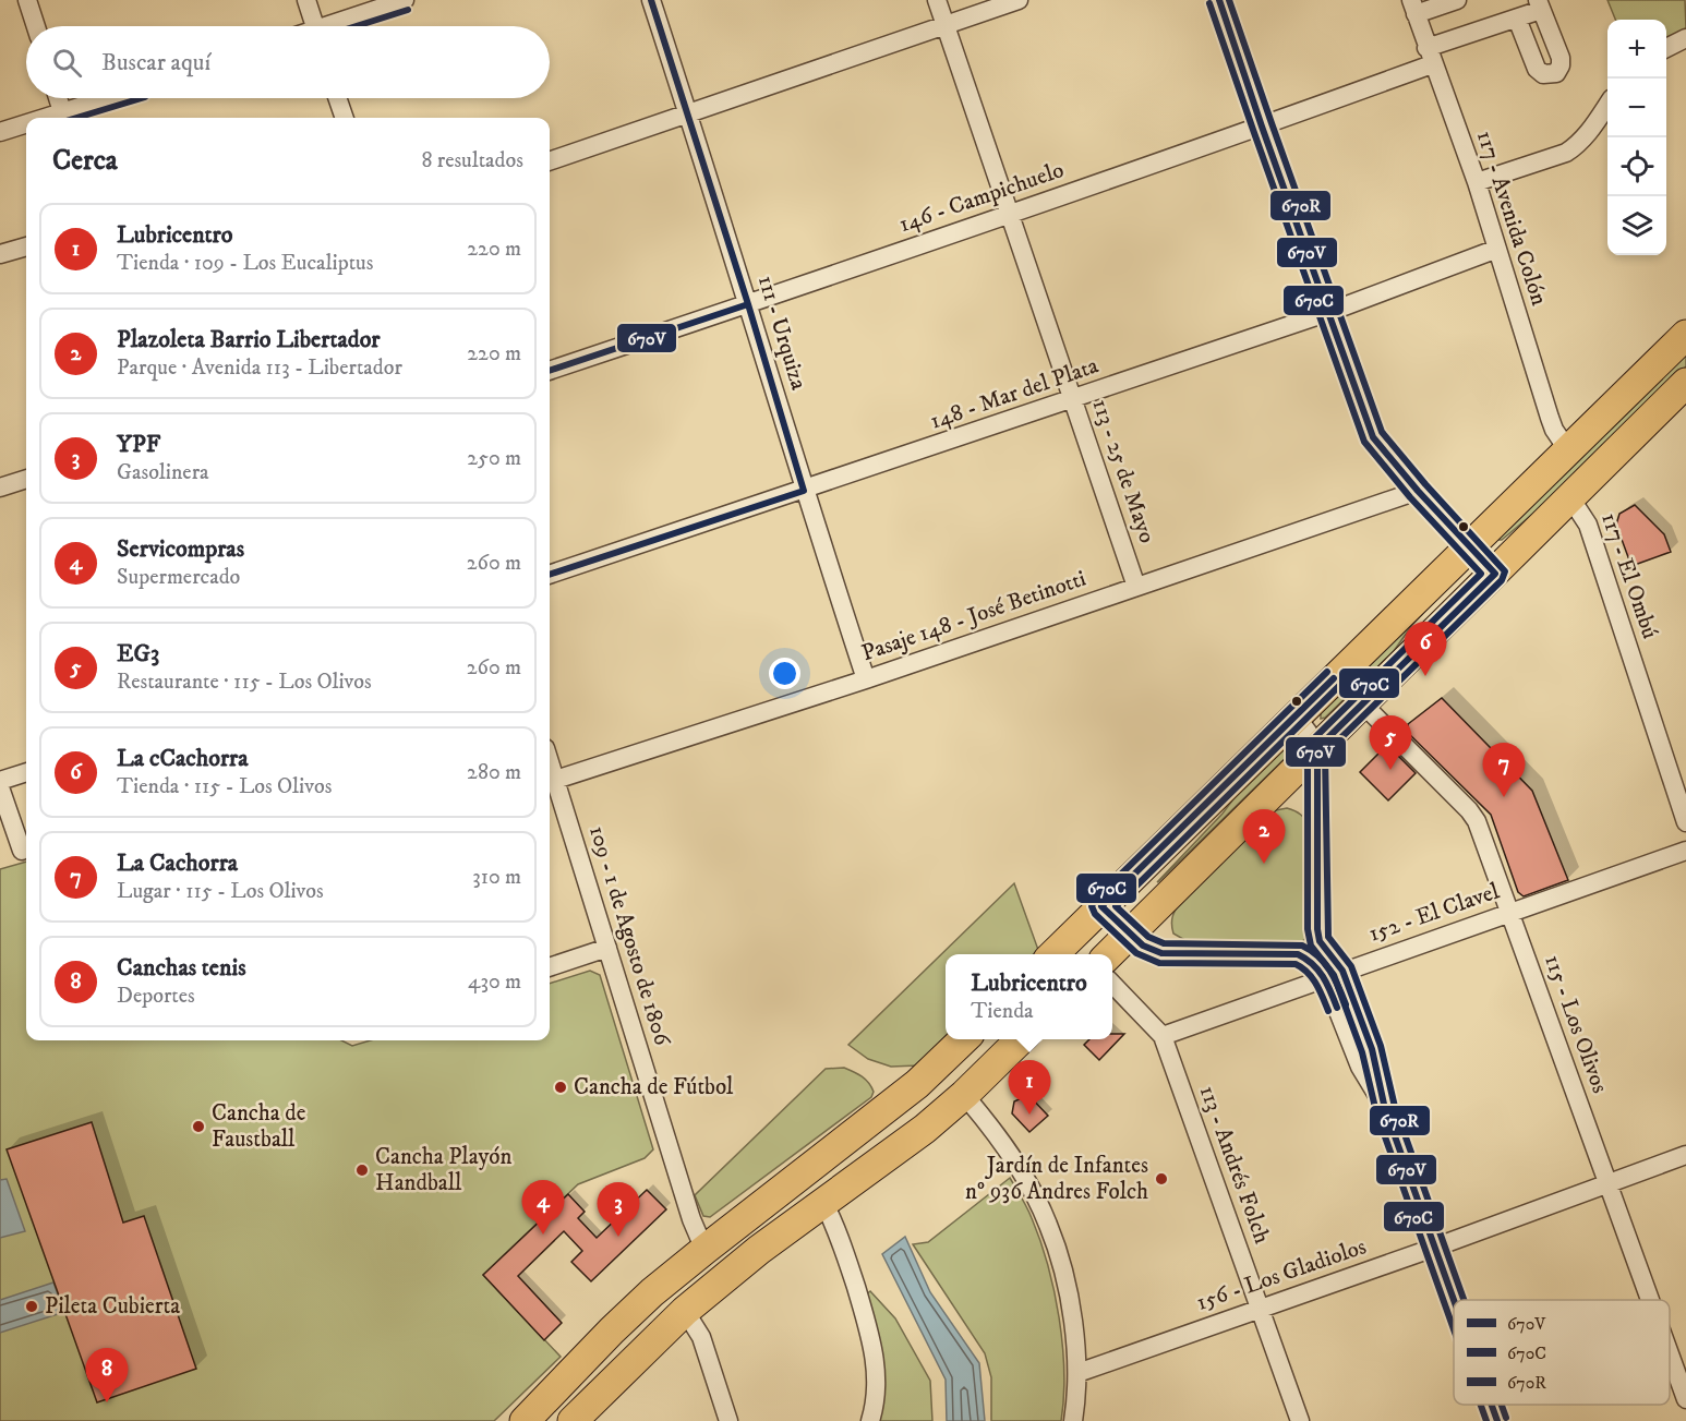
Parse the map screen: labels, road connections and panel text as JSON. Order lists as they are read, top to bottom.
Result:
{
  "streets": {
    "street": [
      "146 - Campichuelo",
      "117 - Avenida Colón",
      "111 - Urquiza",
      "148 - Mar del Plata",
      "113 - 25 de Mayo",
      "117 - El Ombú",
      "Pasaje 148 - José Betinotti",
      "152 - El Clavel",
      "109 - 1 de Agosto de 1806",
      "115 - Los Olivos",
      "113 - Andrés Folch",
      "156 - Los Gladiolos"
    ]
  },
  "crossings": [
    ["146 - Campichuelo", "117 - Avenida Colón"],
    ["146 - Campichuelo", "111 - Urquiza"],
    ["146 - Campichuelo", "113 - 25 de Mayo"],
    ["117 - Avenida Colón", "148 - Mar del Plata"],
    ["111 - Urquiza", "148 - Mar del Plata"],
    ["111 - Urquiza", "Pasaje 148 - José Betinotti"],
    ["148 - Mar del Plata", "113 - 25 de Mayo"],
    ["113 - 25 de Mayo", "Pasaje 148 - José Betinotti"],
    ["Pasaje 148 - José Betinotti", "109 - 1 de Agosto de 1806"],
    ["152 - El Clavel", "115 - Los Olivos"],
    ["152 - El Clavel", "113 - Andrés Folch"],
    ["115 - Los Olivos", "156 - Los Gladiolos"],
    ["113 - Andrés Folch", "156 - Los Gladiolos"]
  ],
  "places": [
    "Cancha de Fútbol",
    "Cancha de Faustball",
    "Cancha Playón Handball",
    "Jardín de Infantes nº 936 Andres Folch",
    "Pileta Cubierta"
  ],
  "lines": ["transit line 670V", "transit line 670R", "transit line 670C"],
  "legend": ["670V", "670C", "670R"],
  "page": {
    "map_buttons": ["+", "−"],
    "search": "Buscar aquí",
    "heading": ["Cerca", "8 resultados"],
    "list": [
      {
        "mark": "1",
        "name": "Lubricentro",
        "note": "Tienda · 109 - Los Eucaliptus",
        "value": "220 m"
      },
      {
        "mark": "2",
        "name": "Plazoleta Barrio Libertador",
        "note": "Parque · Avenida 113 - Libertador",
        "value": "220 m"
      },
      {
        "mark": "3",
        "name": "YPF",
        "note": "Gasolinera",
        "value": "250 m"
      },
      {
        "mark": "4",
        "name": "Servicompras",
        "note": "Supermercado",
        "value": "260 m"
      },
      {
        "mark": "5",
        "name": "EG3",
        "note": "Restaurante · 115 - Los Olivos",
        "value": "260 m"
      },
      {
        "mark": "6",
        "name": "La cCachorra",
        "note": "Tienda · 115 - Los Olivos",
        "value": "280 m"
      },
      {
        "mark": "7",
        "name": "La Cachorra",
        "note": "Lugar · 115 - Los Olivos",
        "value": "310 m"
      },
      {
        "mark": "8",
        "name": "Canchas tenis",
        "note": "Deportes",
        "value": "430 m"
      }
    ],
    "pins": [
      "6",
      "5",
      "7",
      "2",
      "1",
      "4",
      "3",
      "8"
    ],
    "popup": ["Lubricentro", "Tienda"]
  }
}
